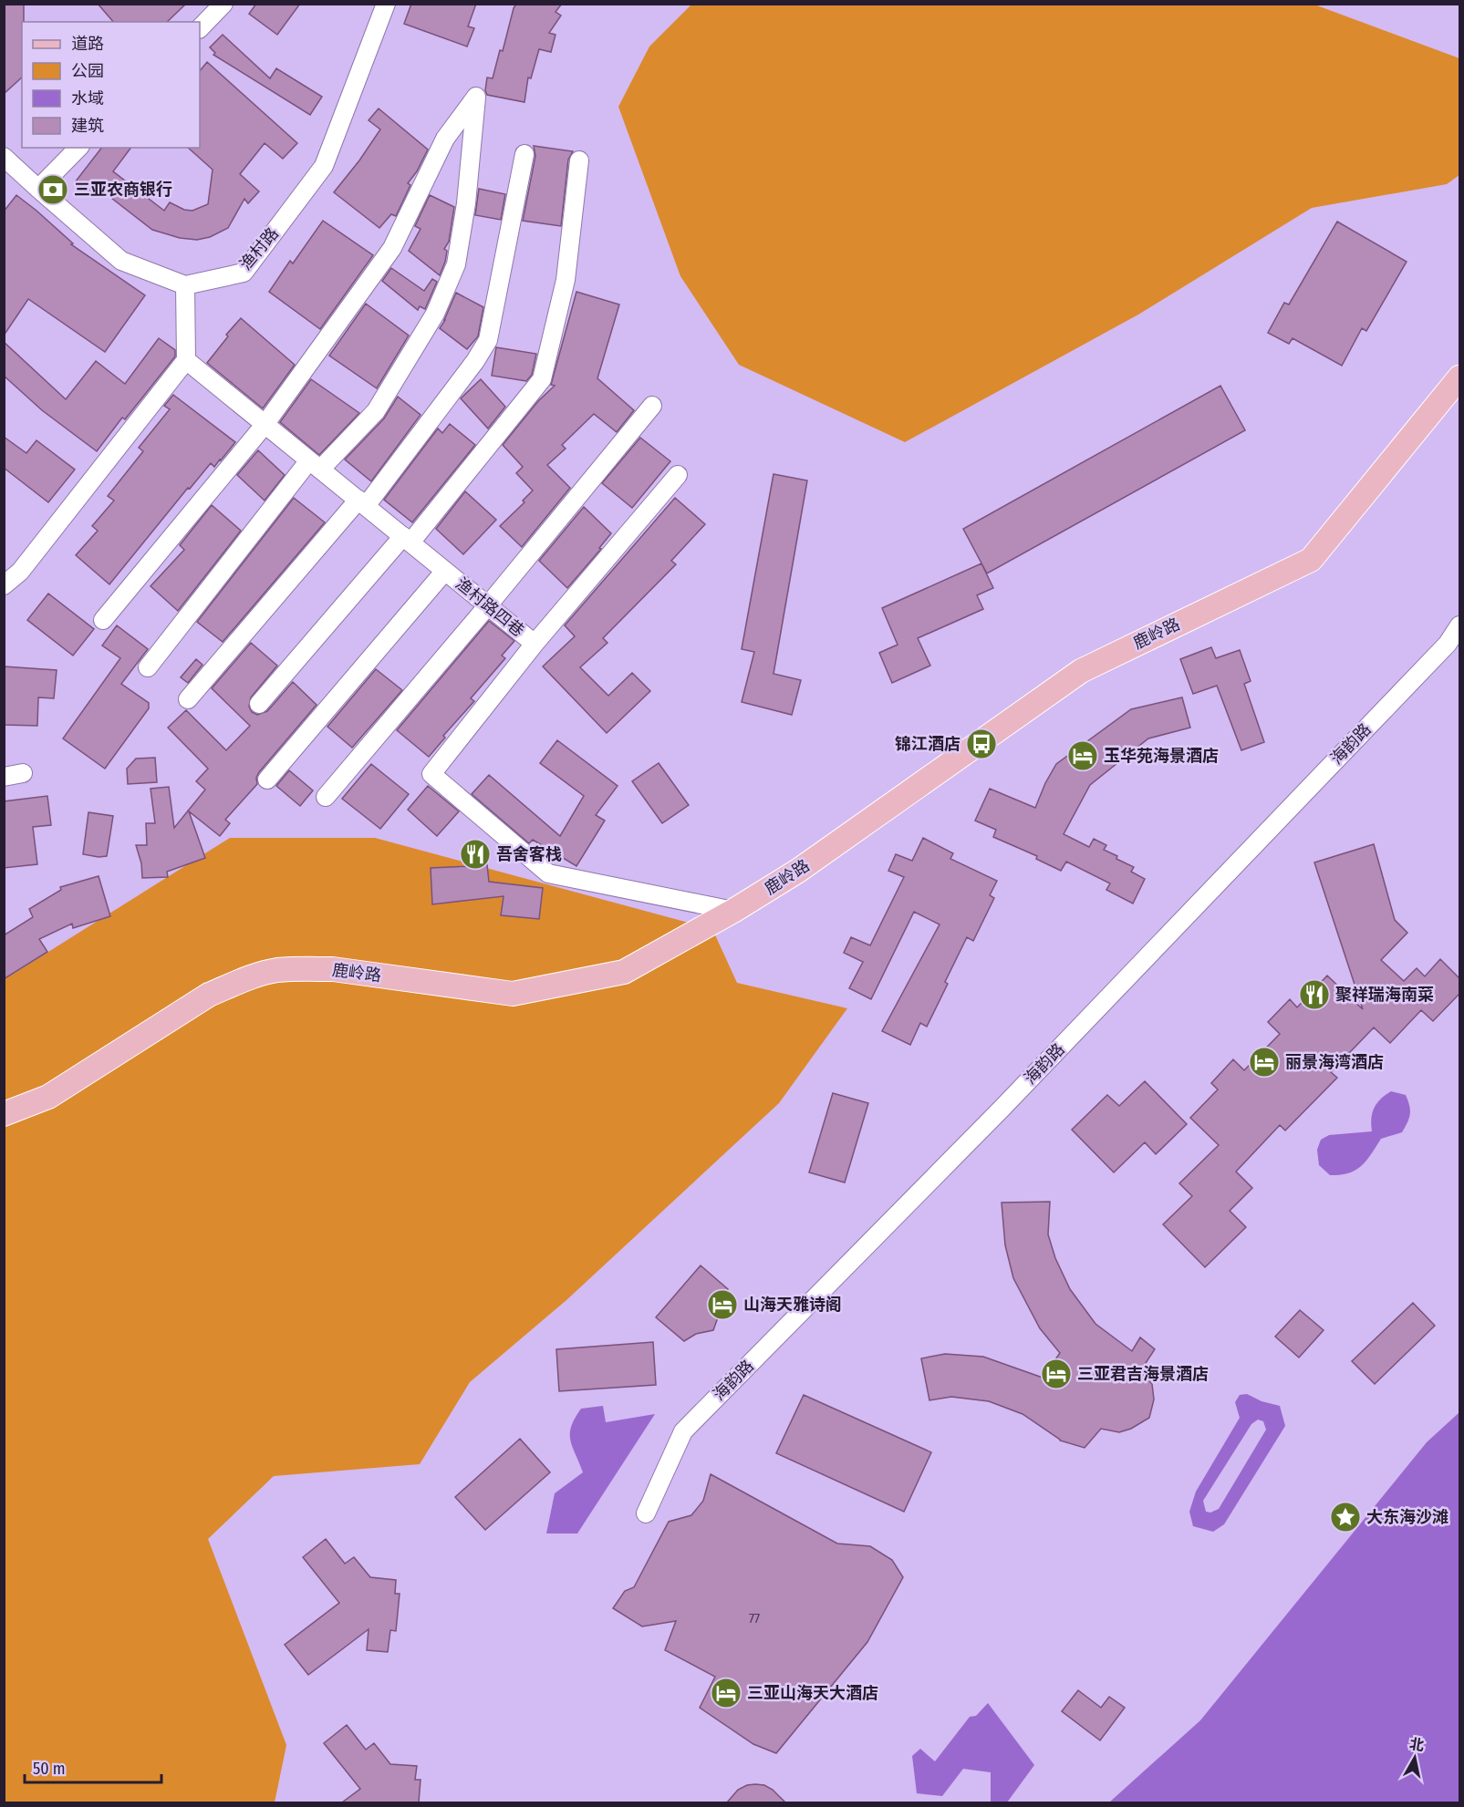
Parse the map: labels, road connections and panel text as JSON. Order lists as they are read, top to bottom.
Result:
{
  "streets": {
    "main road": ["鹿岭路"],
    "street": ["渔村路", "渔村路四巷", "海韵路"]
  },
  "crossings": [
    ["渔村路四巷", "鹿岭路"]
  ],
  "places": {
    "bank": ["三亚农商银行"],
    "bus stop": ["锦江酒店"],
    "hotel": [
      "玉华苑海景酒店",
      "丽景海湾酒店",
      "山海天雅诗阁",
      "三亚君吉海景酒店",
      "三亚山海天大酒店"
    ],
    "restaurant": ["吾舍客栈", "聚祥瑞海南菜"],
    "place": ["大东海沙滩"]
  },
  "house_numbers": ["77"],
  "legend": [
    "道路",
    "公园",
    "水域",
    "建筑"
  ],
  "scale_bar": "50 m",
  "north": "top"
}
